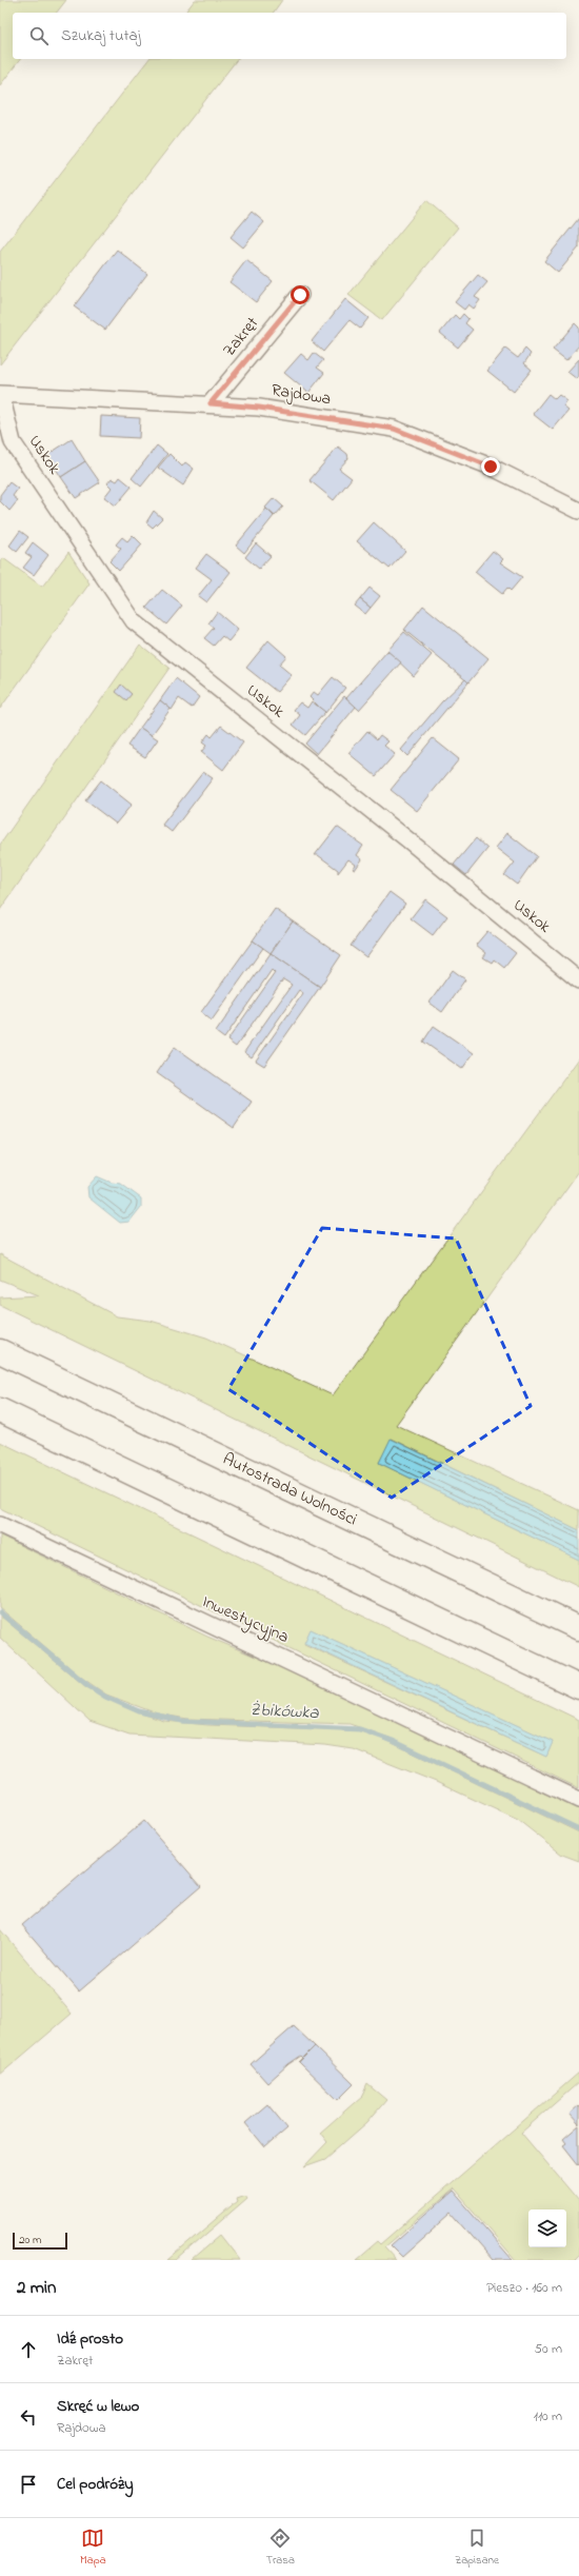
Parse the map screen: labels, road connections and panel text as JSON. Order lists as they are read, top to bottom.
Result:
{
  "streets": {
    "highway": ["Autostrada Wolności"],
    "street": [
      "Zakręt",
      "Rajdowa",
      "Uskok",
      "Inwestycyjna"
    ]
  },
  "crossings": [
    ["Zakręt", "Rajdowa"],
    ["Rajdowa", "Uskok"]
  ],
  "water": ["Żbikówka"],
  "scale_bar": "20 m",
  "page": {
    "search": "Szukaj tutaj",
    "scale": "20 m",
    "heading": ["2 min", "Pieszo · 160 m"],
    "list": [
      ["Idź prosto", "Zakręt", "50 m"],
      ["Skręć w lewo", "Rajdowa", "110 m"],
      "Cel podróży"
    ],
    "nav": ["Mapa", "Trasa", "Zapisane"]
  }
}
